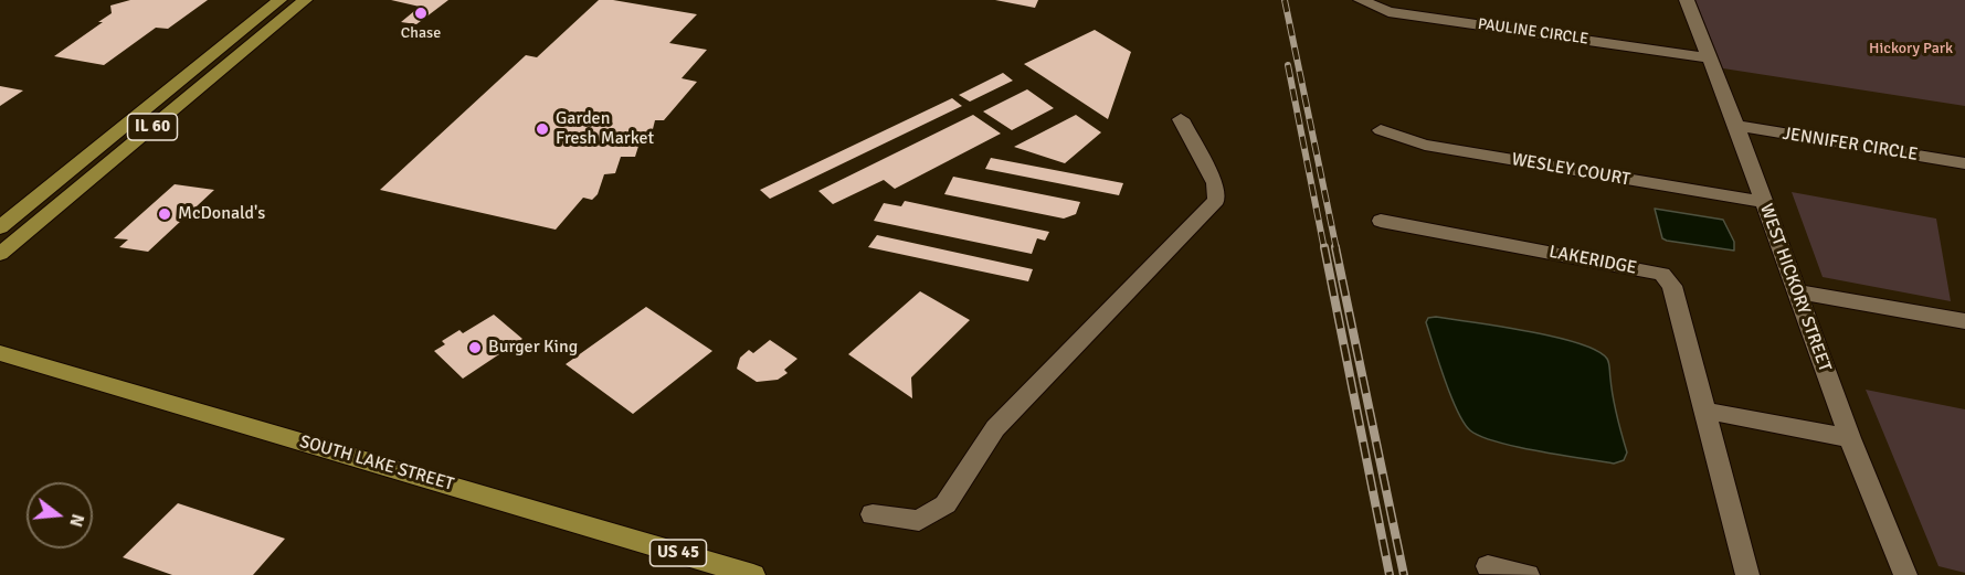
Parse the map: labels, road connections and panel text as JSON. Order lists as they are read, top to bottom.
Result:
{
  "streets": {
    "main road": ["IL 60", "SOUTH LAKE STREET", "US 45"],
    "street": [
      "PAULINE CIRCLE",
      "JENNIFER CIRCLE",
      "WESLEY COURT",
      "LAKERIDGE",
      "WEST HICKORY STREET"
    ]
  },
  "crossings": [
    ["PAULINE CIRCLE", "WEST HICKORY STREET"],
    ["JENNIFER CIRCLE", "WEST HICKORY STREET"],
    ["WESLEY COURT", "WEST HICKORY STREET"]
  ],
  "parks": ["Hickory Park"],
  "places": [
    "Chase",
    "Garden Fresh Market",
    "McDonald's",
    "Burger King"
  ],
  "north": "right"
}
